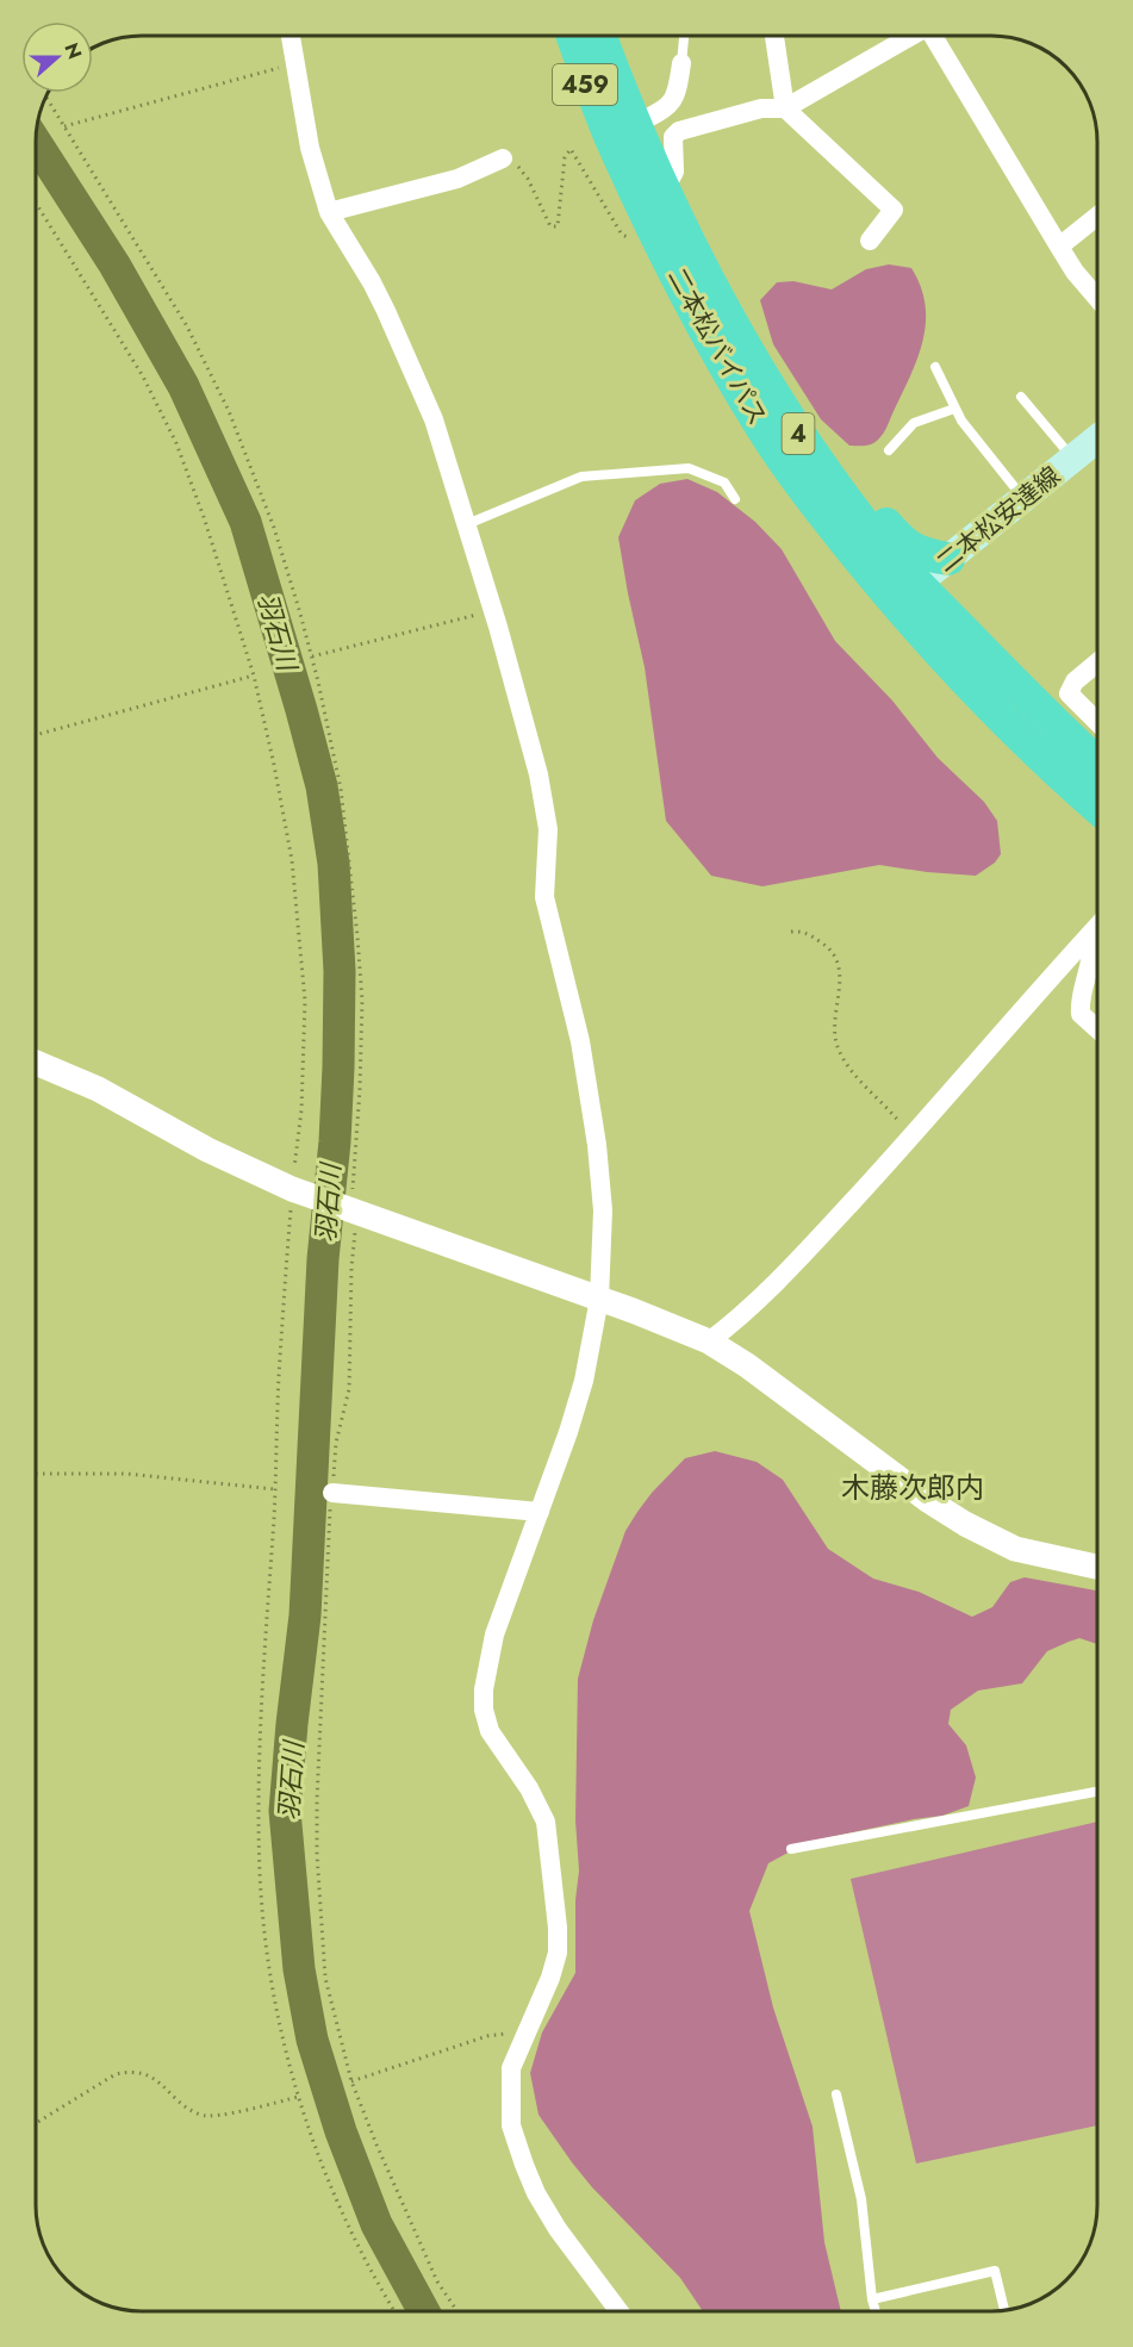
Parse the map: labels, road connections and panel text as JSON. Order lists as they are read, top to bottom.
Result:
{
  "streets": {
    "highway": ["459", "二本松バイパス", "4"],
    "main road": ["二本松安達線"]
  },
  "crossings": [
    ["459", "二本松バイパス"],
    ["二本松バイパス", "二本松安達線"]
  ],
  "districts": ["木藤次郎内"],
  "water": ["羽石川"],
  "north": "right"
}
